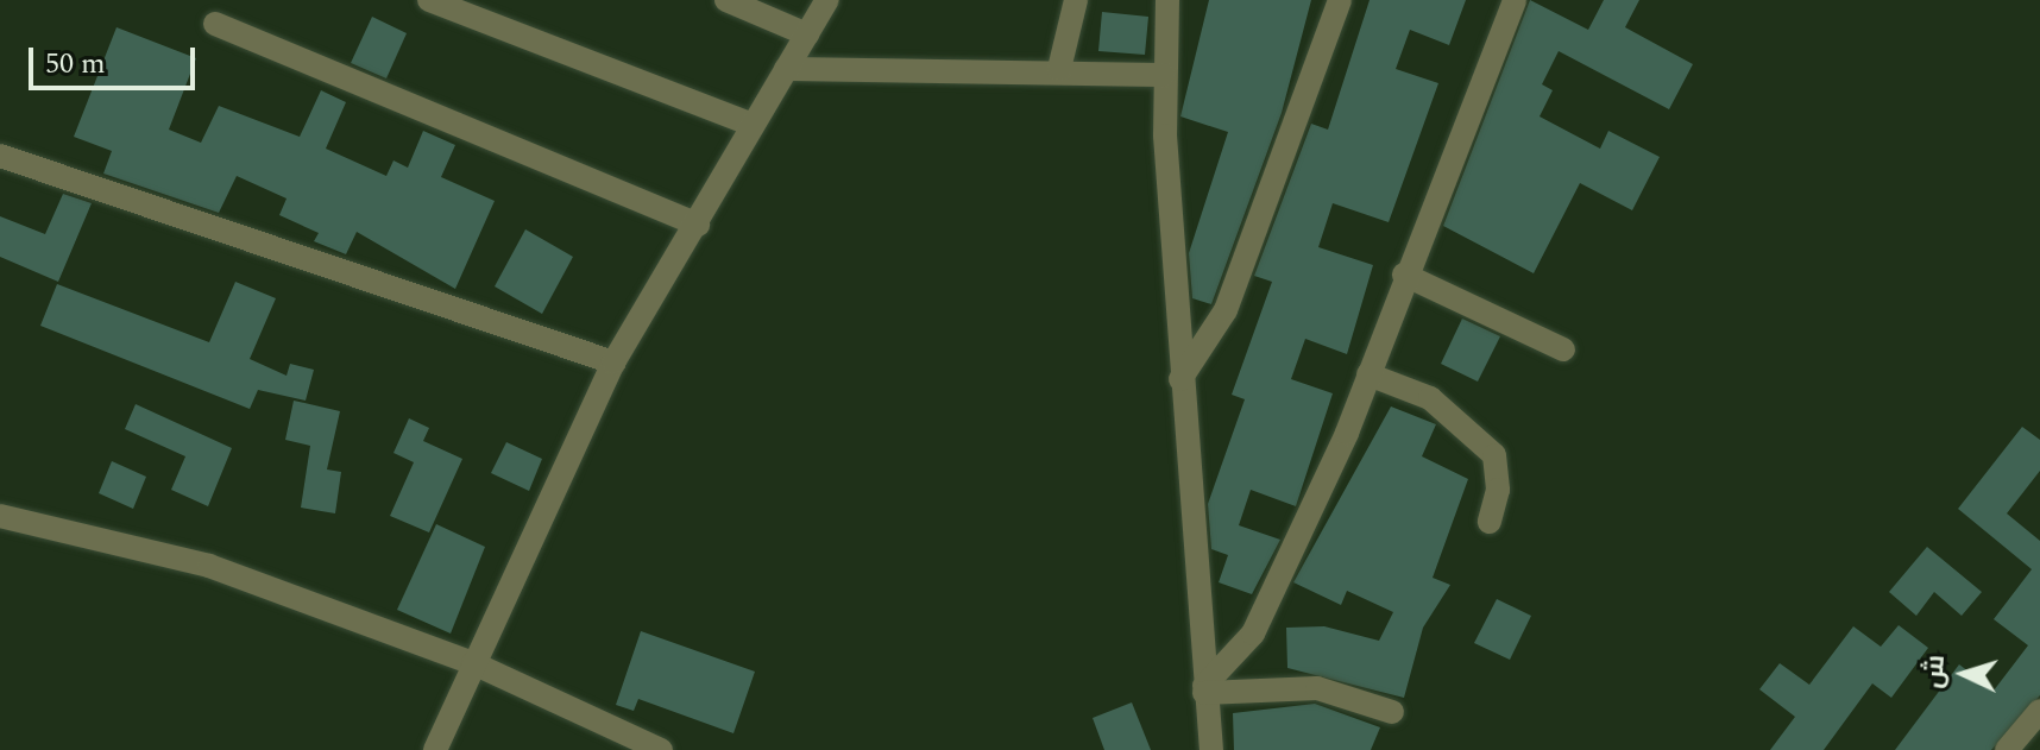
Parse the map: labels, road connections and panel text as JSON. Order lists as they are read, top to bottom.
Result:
{
  "scale_bar": "50 m",
  "north": "left"
}
